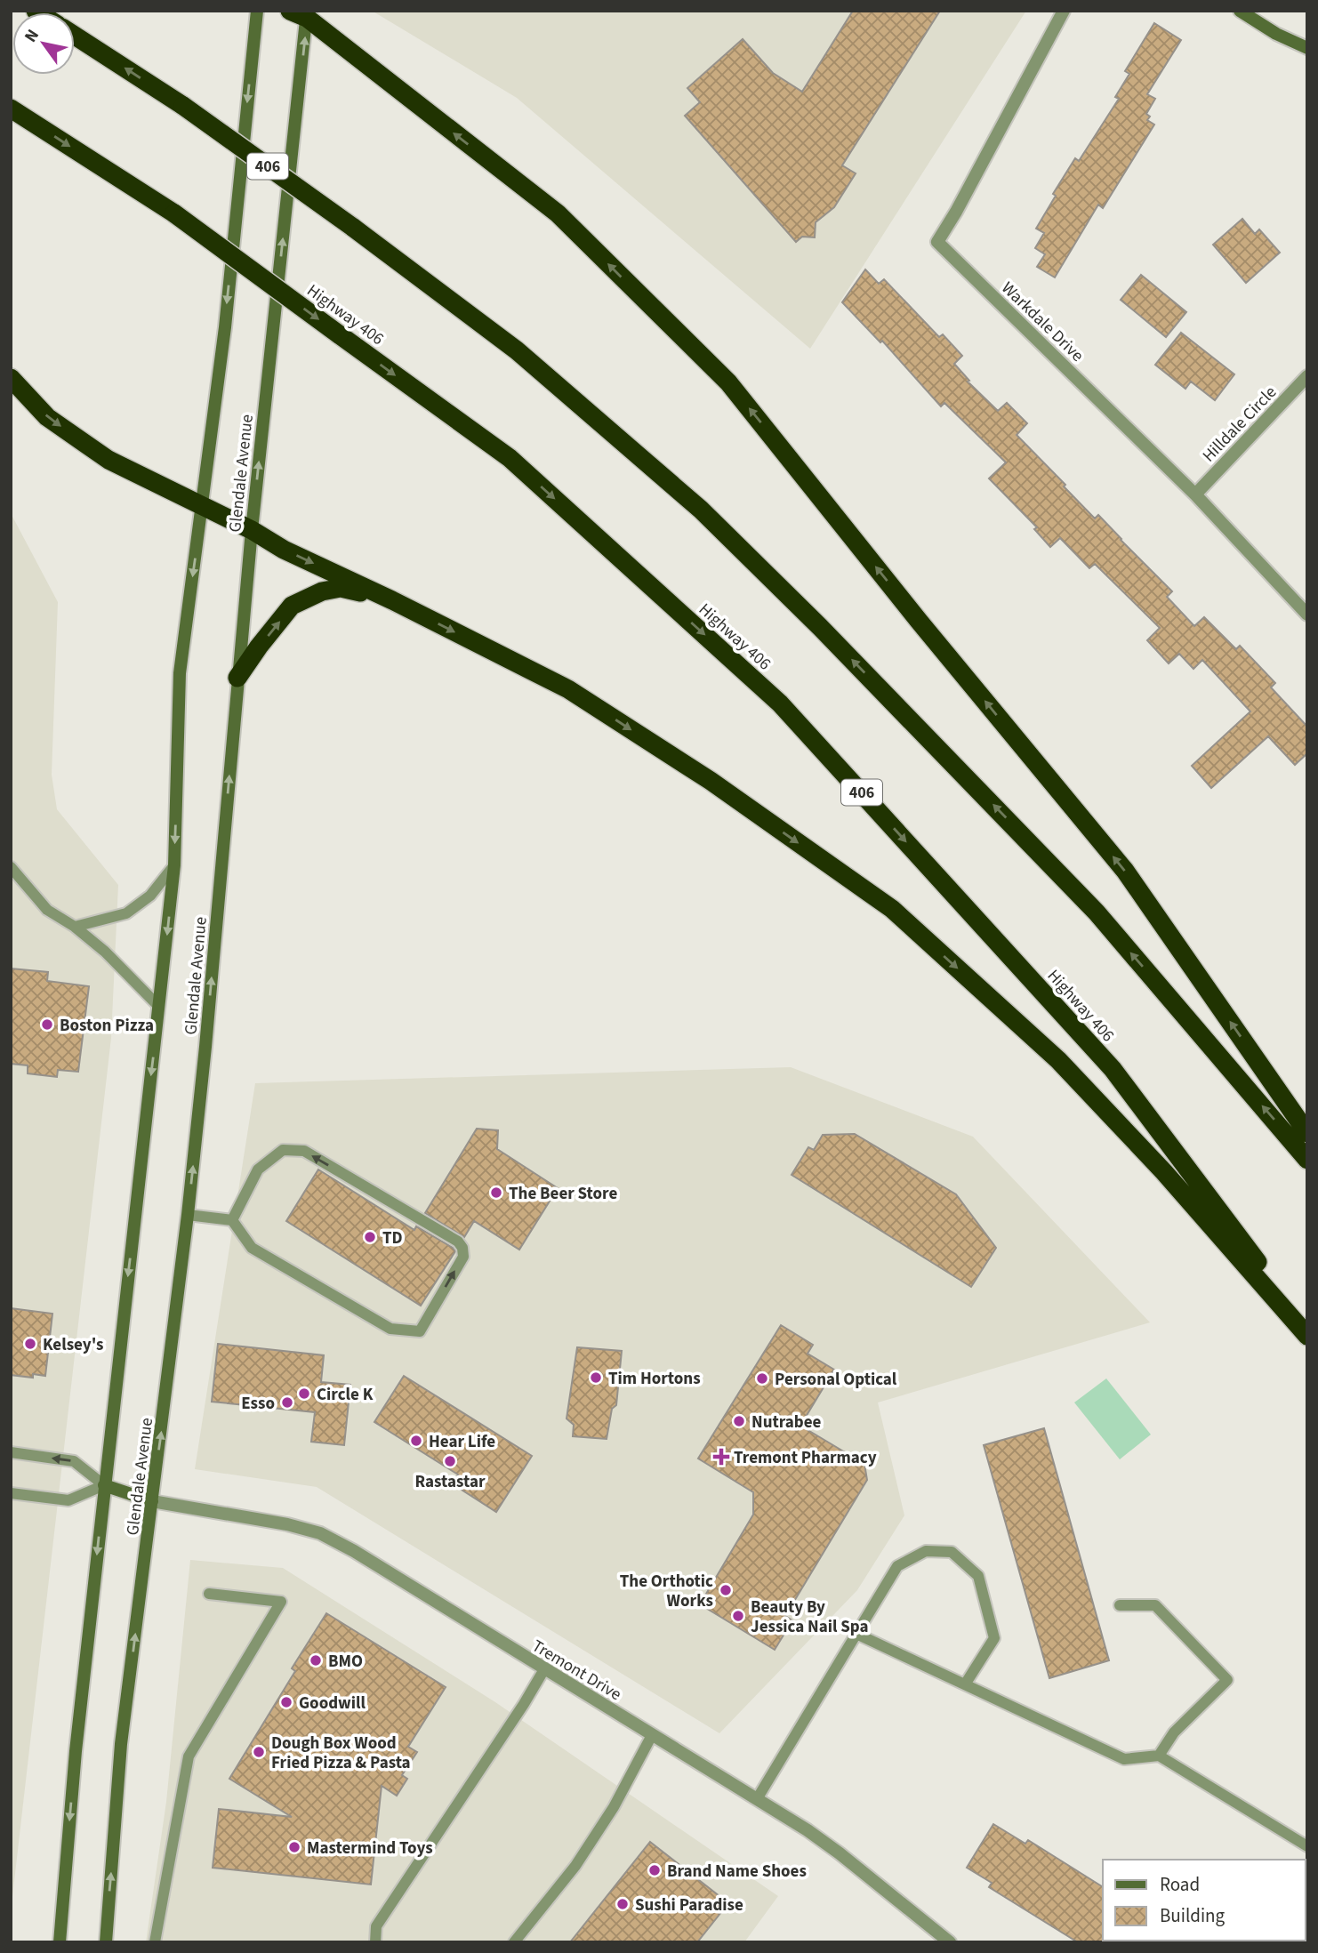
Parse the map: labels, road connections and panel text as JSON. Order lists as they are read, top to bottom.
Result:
{
  "streets": {
    "highway": ["406", "Highway 406"],
    "main road": ["Glendale Avenue"],
    "street": ["Warkdale Drive", "Hilldale Circle", "Tremont Drive"]
  },
  "crossings": [
    ["Warkdale Drive", "Hilldale Circle"],
    ["Glendale Avenue", "Tremont Drive"]
  ],
  "places": {
    "other": [
      "Boston Pizza",
      "The Beer Store",
      "TD",
      "Kelsey's",
      "Tim Hortons",
      "Personal Optical",
      "Circle K",
      "Esso",
      "Nutrabee",
      "Hear Life",
      "Rastastar",
      "The Orthotic Works",
      "Beauty By Jessica Nail Spa",
      "BMO",
      "Goodwill",
      "Dough Box Wood Fried Pizza & Pasta",
      "Mastermind Toys",
      "Brand Name Shoes",
      "Sushi Paradise"
    ],
    "health": ["Tremont Pharmacy"]
  },
  "legend": ["Road", "Building"],
  "north": "top left"
}
